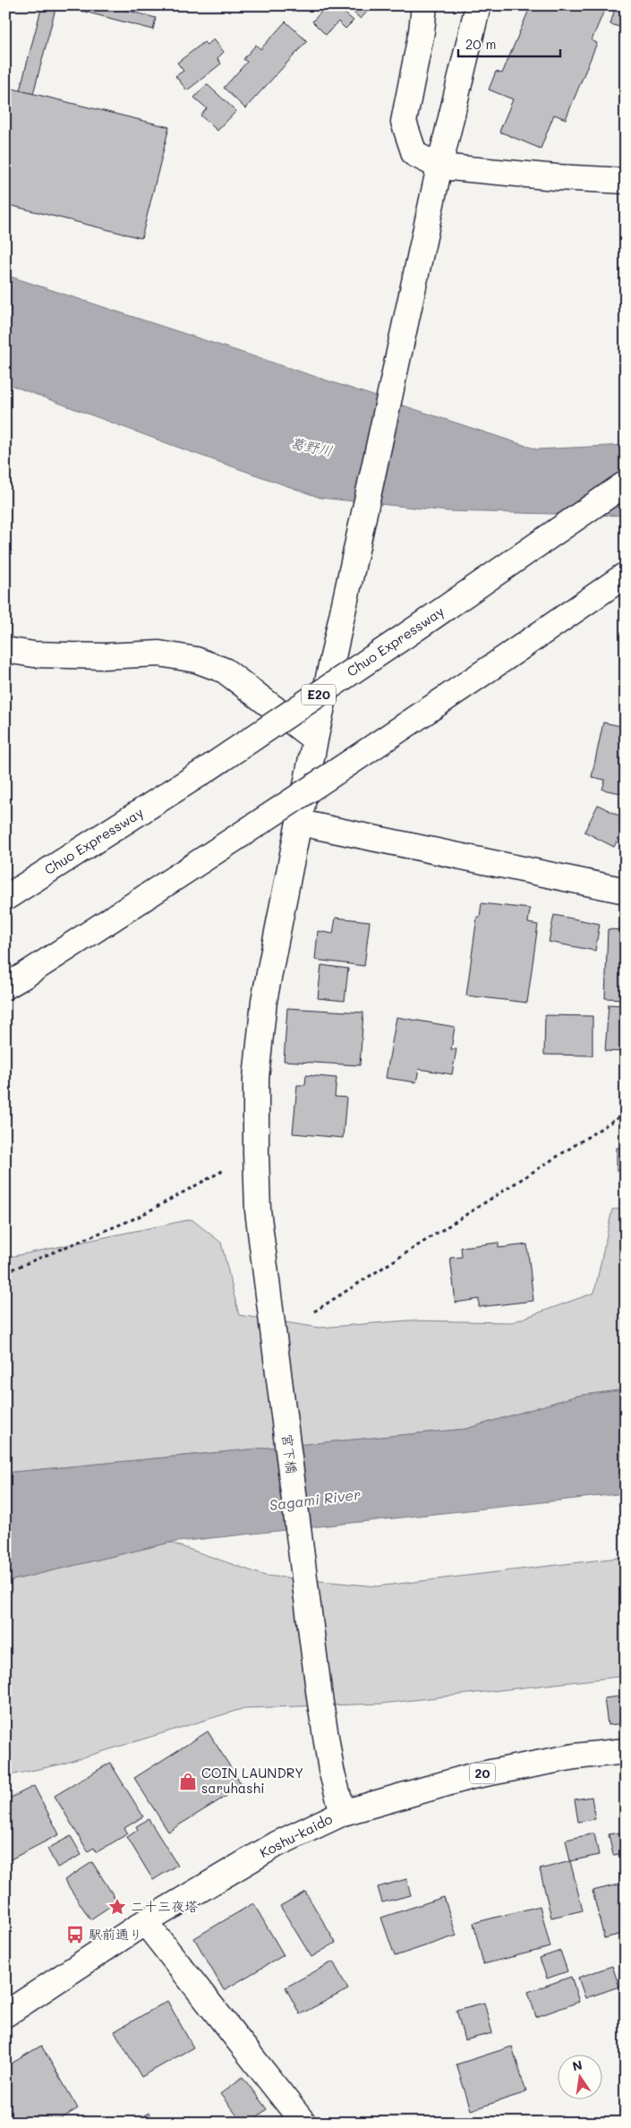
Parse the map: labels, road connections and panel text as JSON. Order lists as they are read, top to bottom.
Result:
{
  "streets": {
    "main road": [
      "Chuo Expressway",
      "E20",
      "宮下橋",
      "20",
      "Koshu-kaido"
    ]
  },
  "crossings": [
    ["宮下橋", "Koshu-kaido"]
  ],
  "water": ["葛野川", "Sagami River"],
  "places": {
    "shop": ["COIN LAUNDRY saruhashi"],
    "place": ["二十三夜塔"],
    "bus stop": ["駅前通り"]
  },
  "scale_bar": "20 m",
  "north": "top"
}
